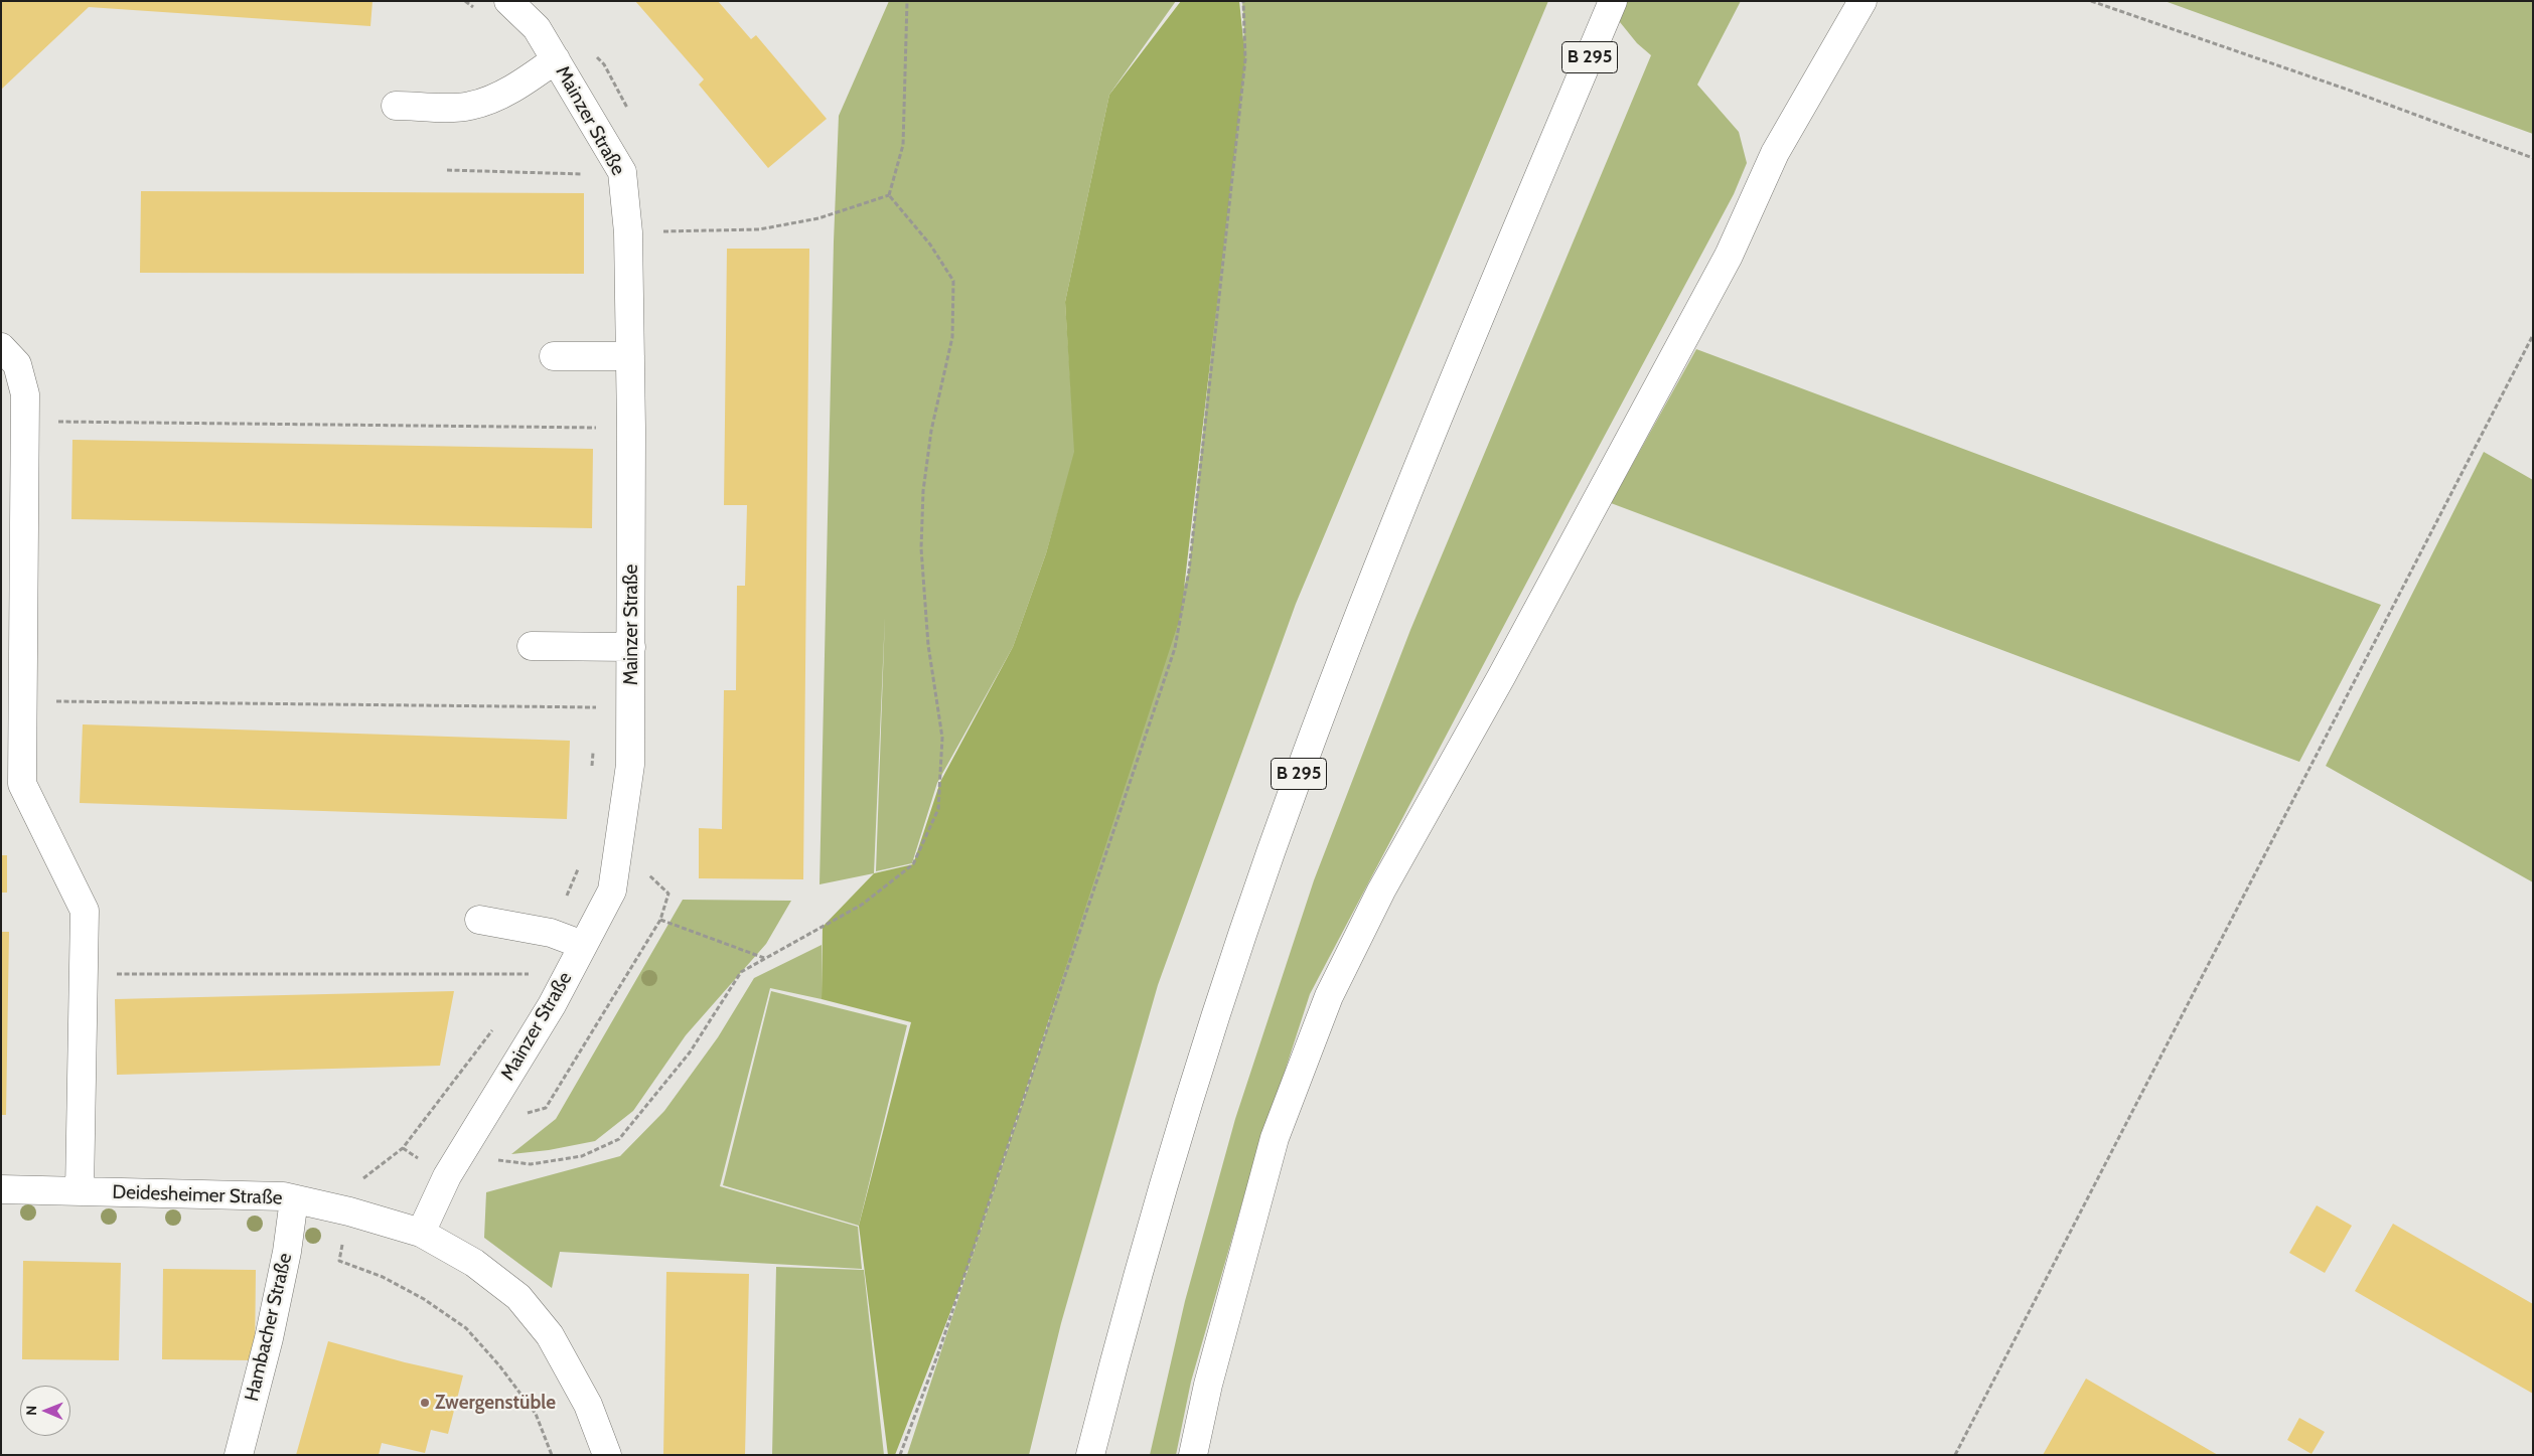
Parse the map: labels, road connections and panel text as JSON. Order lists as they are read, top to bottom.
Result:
{
  "streets": {
    "street": [
      "B 295",
      "Mainzer Straße",
      "Deidesheimer Straße",
      "Hambacher Straße"
    ]
  },
  "crossings": [
    ["Mainzer Straße", "Deidesheimer Straße"],
    ["Deidesheimer Straße", "Hambacher Straße"]
  ],
  "places": ["Zwergenstüble"],
  "north": "left"
}
